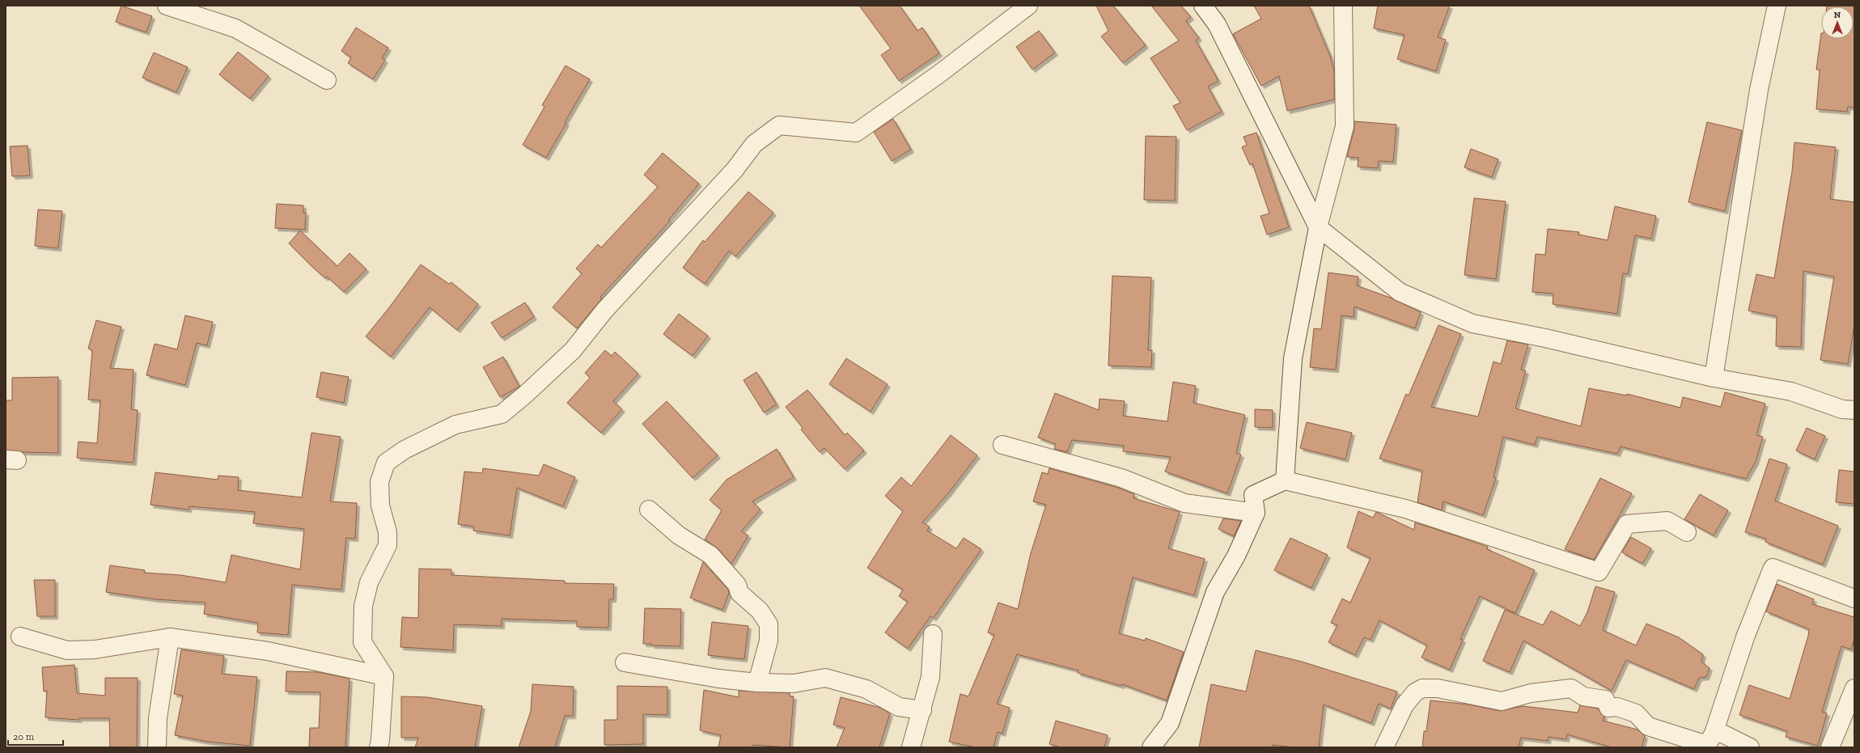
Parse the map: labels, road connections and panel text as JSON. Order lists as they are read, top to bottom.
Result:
{
  "scale_bar": "20 m",
  "north": "top"
}
